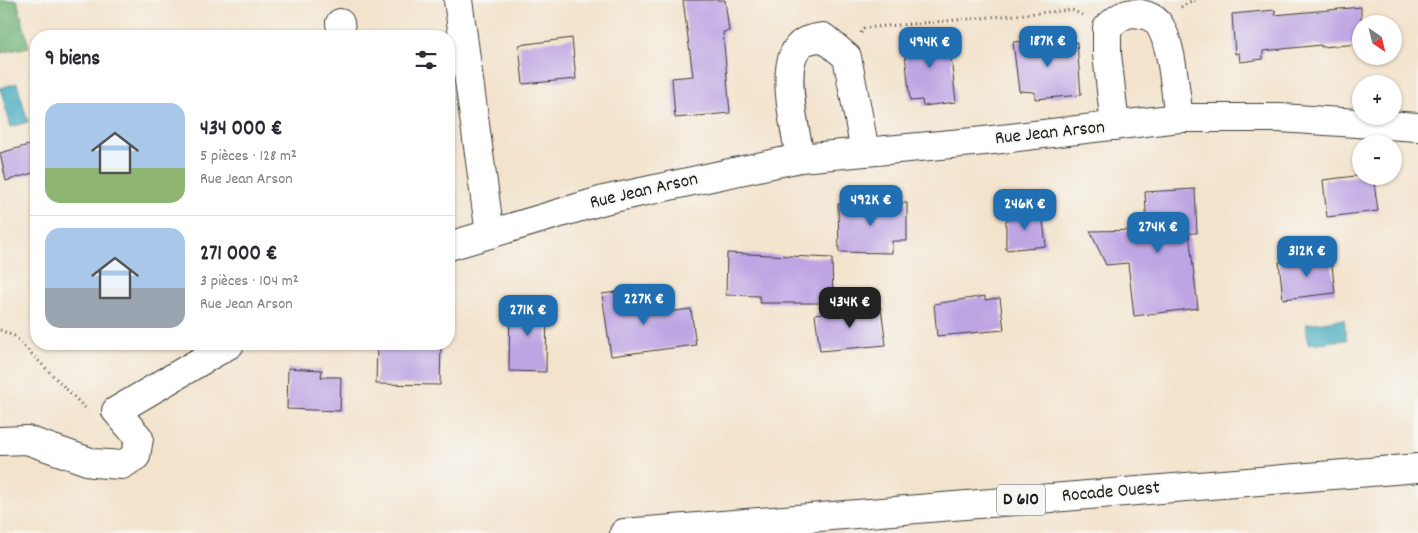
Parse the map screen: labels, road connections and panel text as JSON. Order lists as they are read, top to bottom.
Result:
{
  "streets": {
    "street": ["Rue Jean Arson", "Rocade Ouest", "D 610"]
  },
  "north": "bottom right",
  "page": {
    "map_buttons": ["+", "−"],
    "price": [
      "187K €",
      "494K €",
      "492K €",
      "246K €",
      "274K €",
      "312K €",
      "227K €",
      "434K €",
      "271K €"
    ],
    "heading": "9 biens",
    "list": [
      {
        "name": "434 000 €",
        "note": "5 pièces · 128 m² · Rue Jean Arson"
      },
      {
        "name": "271 000 €",
        "note": "3 pièces · 104 m² · Rue Jean Arson"
      }
    ]
  }
}
